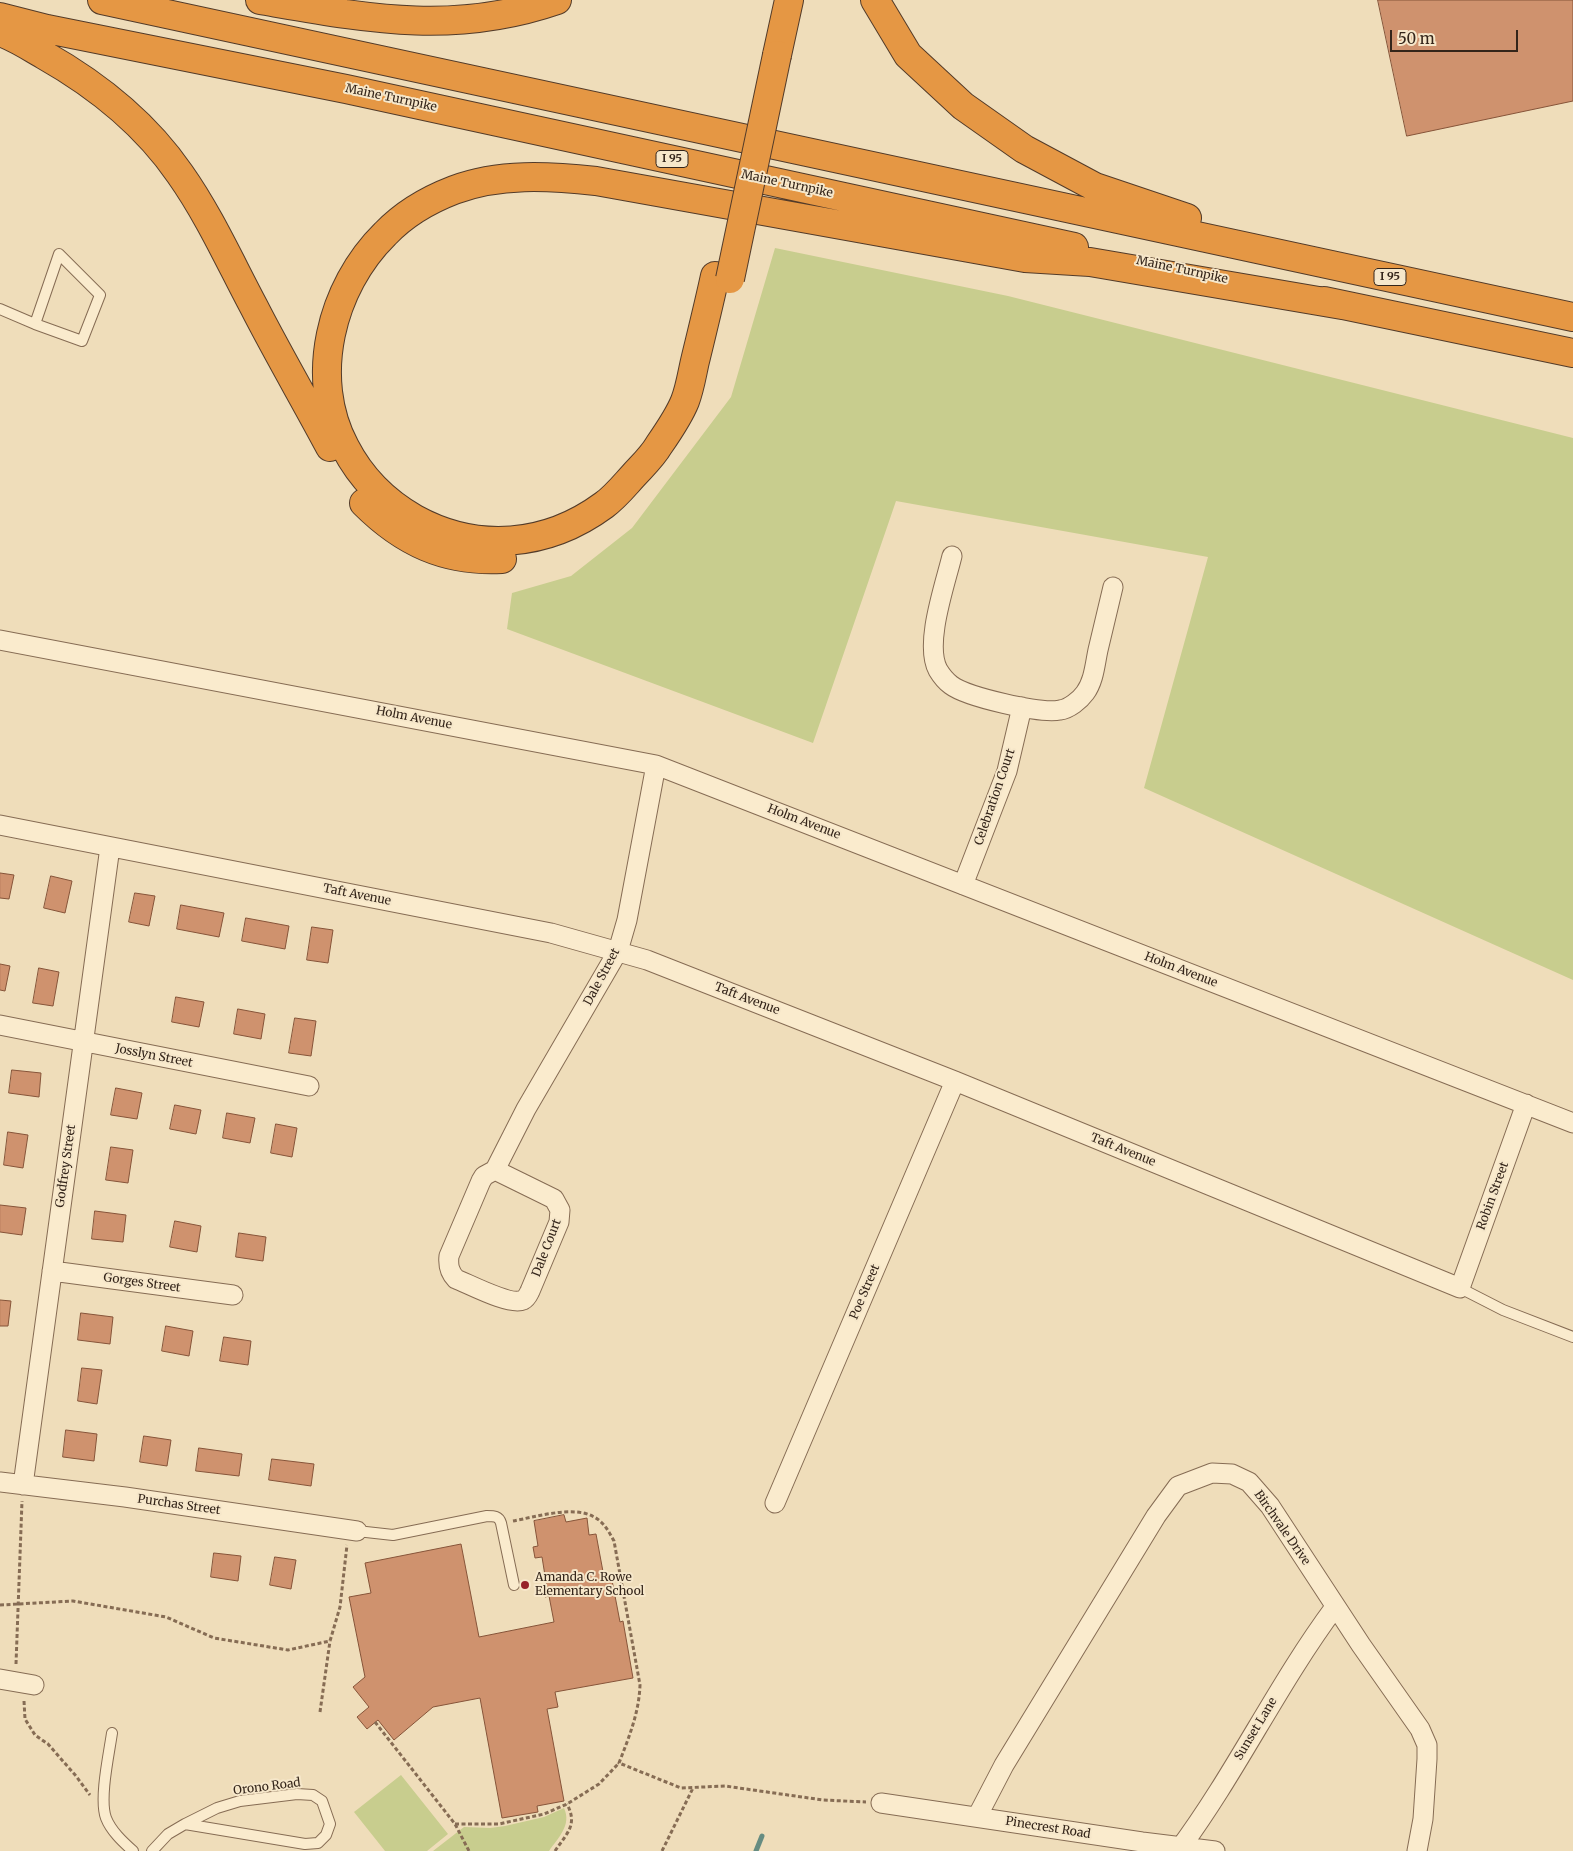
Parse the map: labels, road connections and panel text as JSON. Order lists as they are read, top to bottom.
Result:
{
  "streets": {
    "highway": ["Maine Turnpike", "I 95"],
    "street": [
      "Holm Avenue",
      "Celebration Court",
      "Taft Avenue",
      "Dale Street",
      "Josslyn Street",
      "Godfrey Street",
      "Robin Street",
      "Dale Court",
      "Gorges Street",
      "Poe Street",
      "Purchas Street",
      "Birchvale Drive",
      "Sunset Lane",
      "Pinecrest Road"
    ],
    "lane": ["Orono Road"]
  },
  "crossings": [
    ["Holm Avenue", "Celebration Court"],
    ["Holm Avenue", "Dale Street"],
    ["Holm Avenue", "Robin Street"],
    ["Taft Avenue", "Dale Street"],
    ["Taft Avenue", "Godfrey Street"],
    ["Taft Avenue", "Robin Street"],
    ["Taft Avenue", "Poe Street"],
    ["Dale Street", "Dale Court"],
    ["Josslyn Street", "Godfrey Street"],
    ["Godfrey Street", "Gorges Street"],
    ["Godfrey Street", "Purchas Street"],
    ["Birchvale Drive", "Sunset Lane"],
    ["Birchvale Drive", "Pinecrest Road"],
    ["Sunset Lane", "Pinecrest Road"]
  ],
  "places": ["Amanda C. Rowe Elementary School"],
  "scale_bar": "50 m"
}
